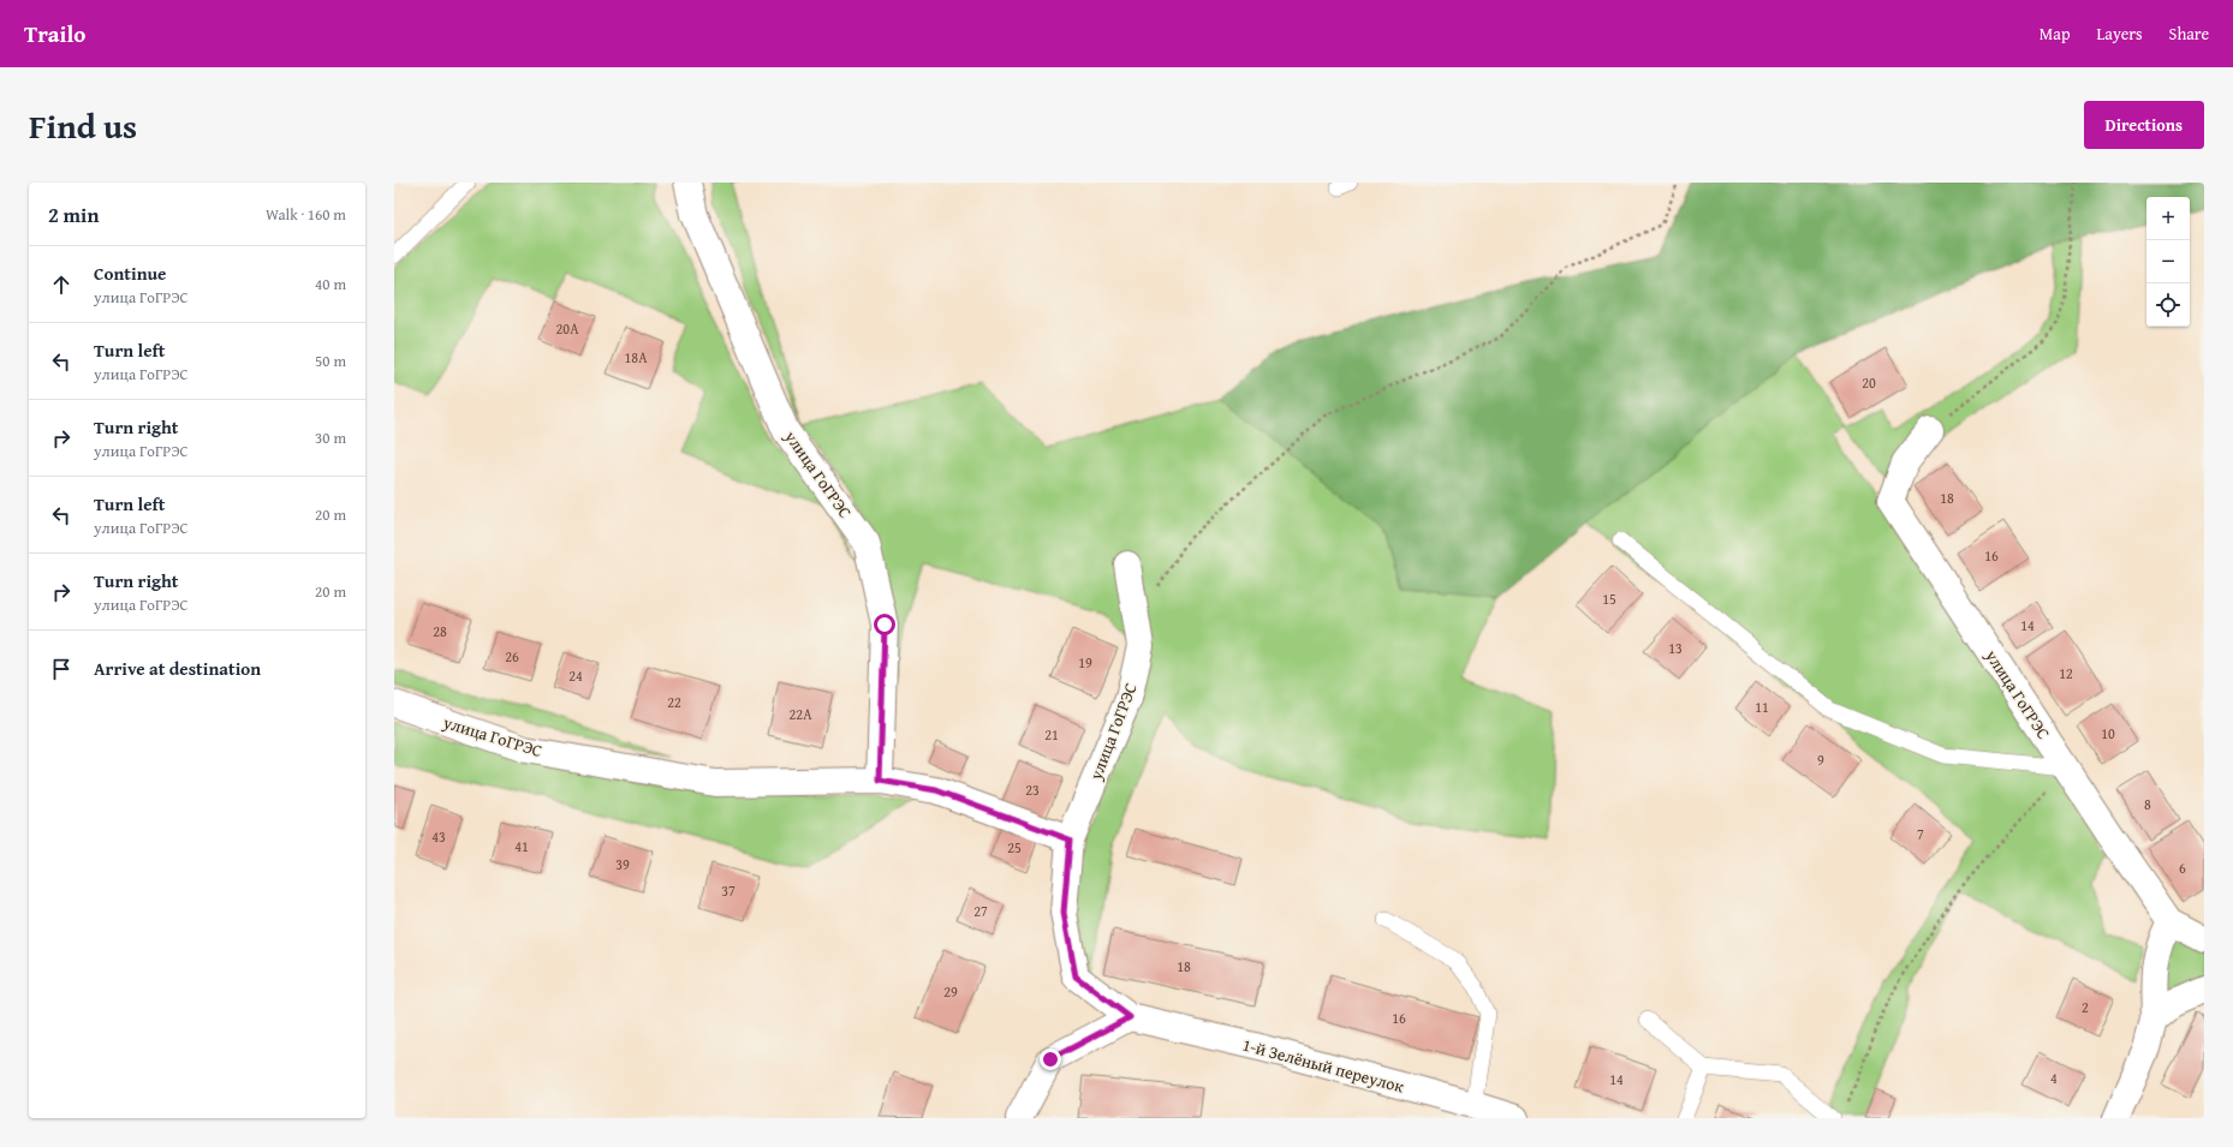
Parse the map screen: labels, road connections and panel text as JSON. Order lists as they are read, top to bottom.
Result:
{
  "streets": {
    "street": ["улица ГоГРЭС", "1-й Зелёный переулок"]
  },
  "crossings": [
    ["улица ГоГРЭС", "1-й Зелёный переулок"]
  ],
  "house_numbers": [
    "20А",
    "18А",
    "20",
    "18",
    "16",
    "15",
    "14",
    "28",
    "13",
    "26",
    "19",
    "12",
    "24",
    "22",
    "11",
    "22А",
    "10",
    "21",
    "9",
    "23",
    "8",
    "7",
    "43",
    "41",
    "25",
    "39",
    "6",
    "37",
    "27",
    "18",
    "29",
    "2",
    "16",
    "4",
    "14"
  ],
  "page": {
    "header": "Trailo",
    "nav": ["Map", "Layers", "Share"],
    "title": "Find us",
    "buttons": "Directions",
    "heading": ["2 min", "Walk · 160 m"],
    "map_buttons": ["+", "−"],
    "list": [
      ["Continue", "улица ГоГРЭС", "40 m"],
      ["Turn left", "улица ГоГРЭС", "50 m"],
      ["Turn right", "улица ГоГРЭС", "30 m"],
      ["Turn left", "улица ГоГРЭС", "20 m"],
      ["Turn right", "улица ГоГРЭС", "20 m"],
      "Arrive at destination"
    ]
  }
}
